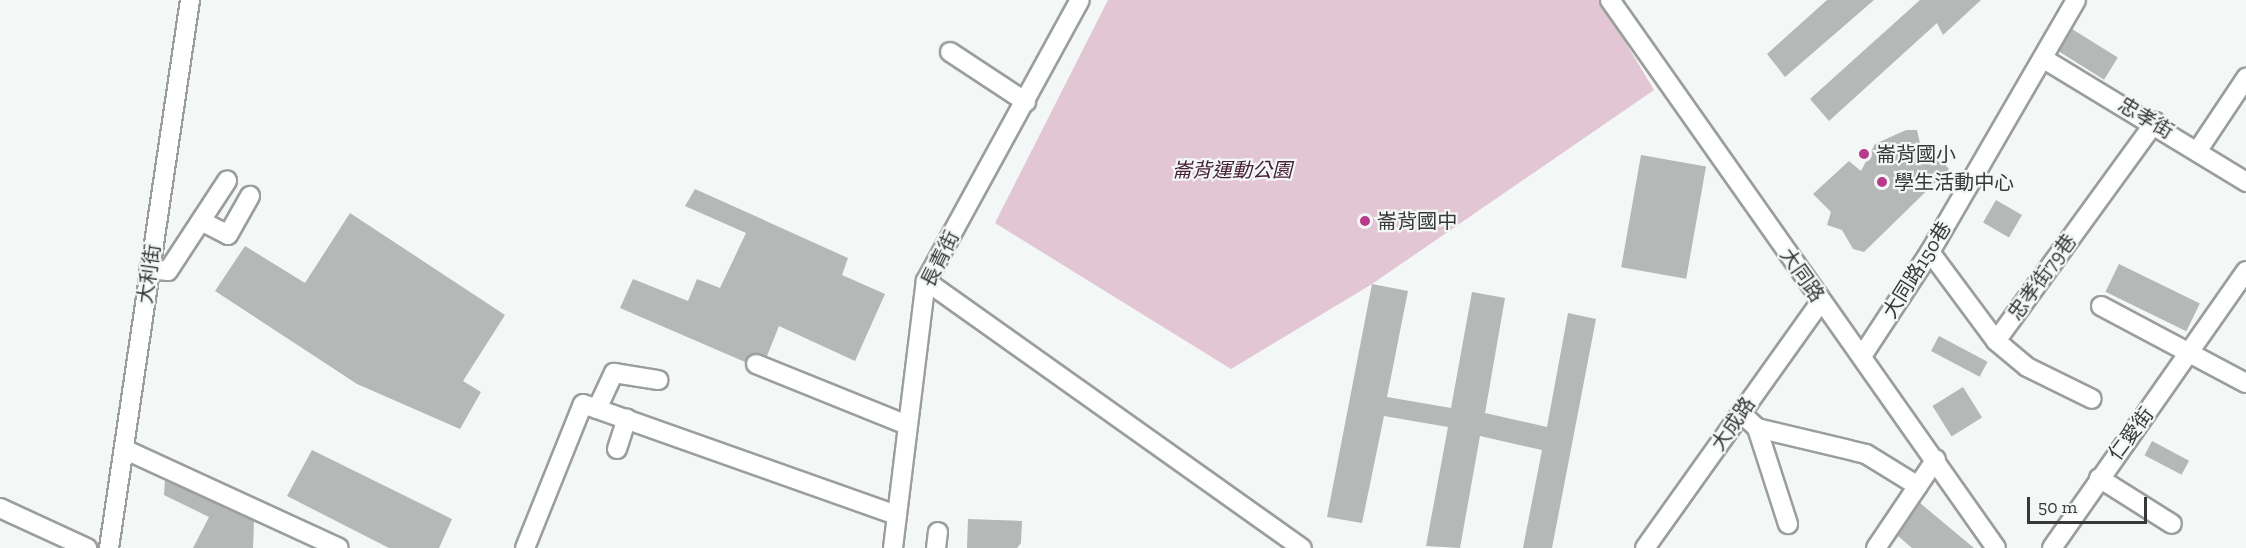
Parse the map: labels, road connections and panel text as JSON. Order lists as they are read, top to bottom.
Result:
{
  "streets": {
    "street": [
      "忠孝街",
      "長青街",
      "大同路150巷",
      "大利街",
      "大同路",
      "忠孝街79巷",
      "大成路",
      "仁愛街"
    ]
  },
  "crossings": [
    ["忠孝街", "大同路150巷"],
    ["忠孝街", "忠孝街79巷"],
    ["大同路150巷", "大同路"],
    ["大同路", "大成路"]
  ],
  "parks": ["崙背運動公園"],
  "places": ["崙背國小", "學生活動中心", "崙背國中"],
  "scale_bar": "50 m"
}
